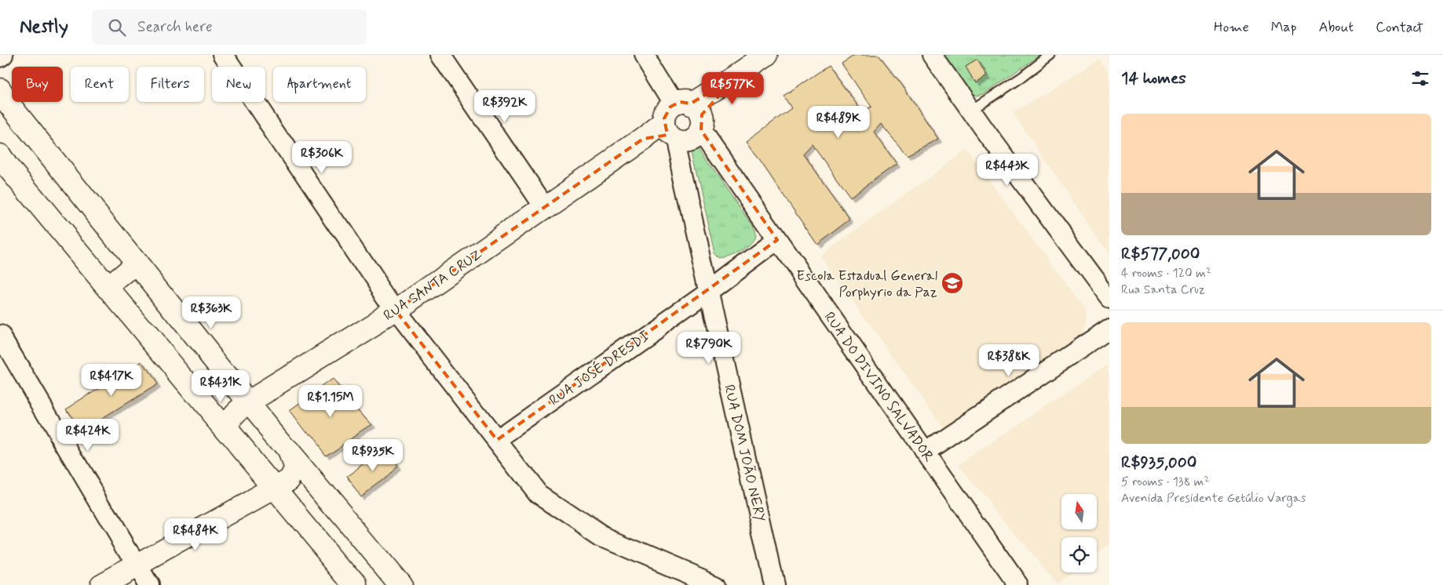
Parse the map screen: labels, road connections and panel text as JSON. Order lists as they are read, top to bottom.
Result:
{
  "streets": {
    "main road": ["RUA SANTA CRUZ"],
    "street": ["RUA JOSÉ DRESDI", "RUA DO DIVINO SALVADOR", "RUA DOM JOÃO NERY"]
  },
  "crossings": [
    ["RUA SANTA CRUZ", "RUA DO DIVINO SALVADOR"],
    ["RUA SANTA CRUZ", "RUA DOM JOÃO NERY"],
    ["RUA JOSÉ DRESDI", "RUA DO DIVINO SALVADOR"],
    ["RUA JOSÉ DRESDI", "RUA DOM JOÃO NERY"],
    ["RUA DO DIVINO SALVADOR", "RUA DOM JOÃO NERY"]
  ],
  "places": {
    "school or university": ["Escola Estadual General Porphyrio da Paz"]
  },
  "north": "top",
  "page": {
    "header": "Nestly",
    "search": "Search here",
    "nav": [
      "Home",
      "Map",
      "About",
      "Contact"
    ],
    "heading": "14 homes",
    "chip": [
      "Buy",
      "Rent",
      "Filters",
      "New",
      "Apartment"
    ],
    "price": [
      "R$577K",
      "R$392K",
      "R$489K",
      "R$306K",
      "R$443K",
      "R$363K",
      "R$790K",
      "R$388K",
      "R$417K",
      "R$431K",
      "R$1.15M",
      "R$424K",
      "R$935K",
      "R$484K"
    ],
    "list": [
      {
        "name": "R$577,000",
        "note": "4 rooms · 120 m² · Rua Santa Cruz"
      },
      {
        "name": "R$935,000",
        "note": "5 rooms · 138 m² · Avenida Presidente Getúlio Vargas"
      }
    ]
  }
}
